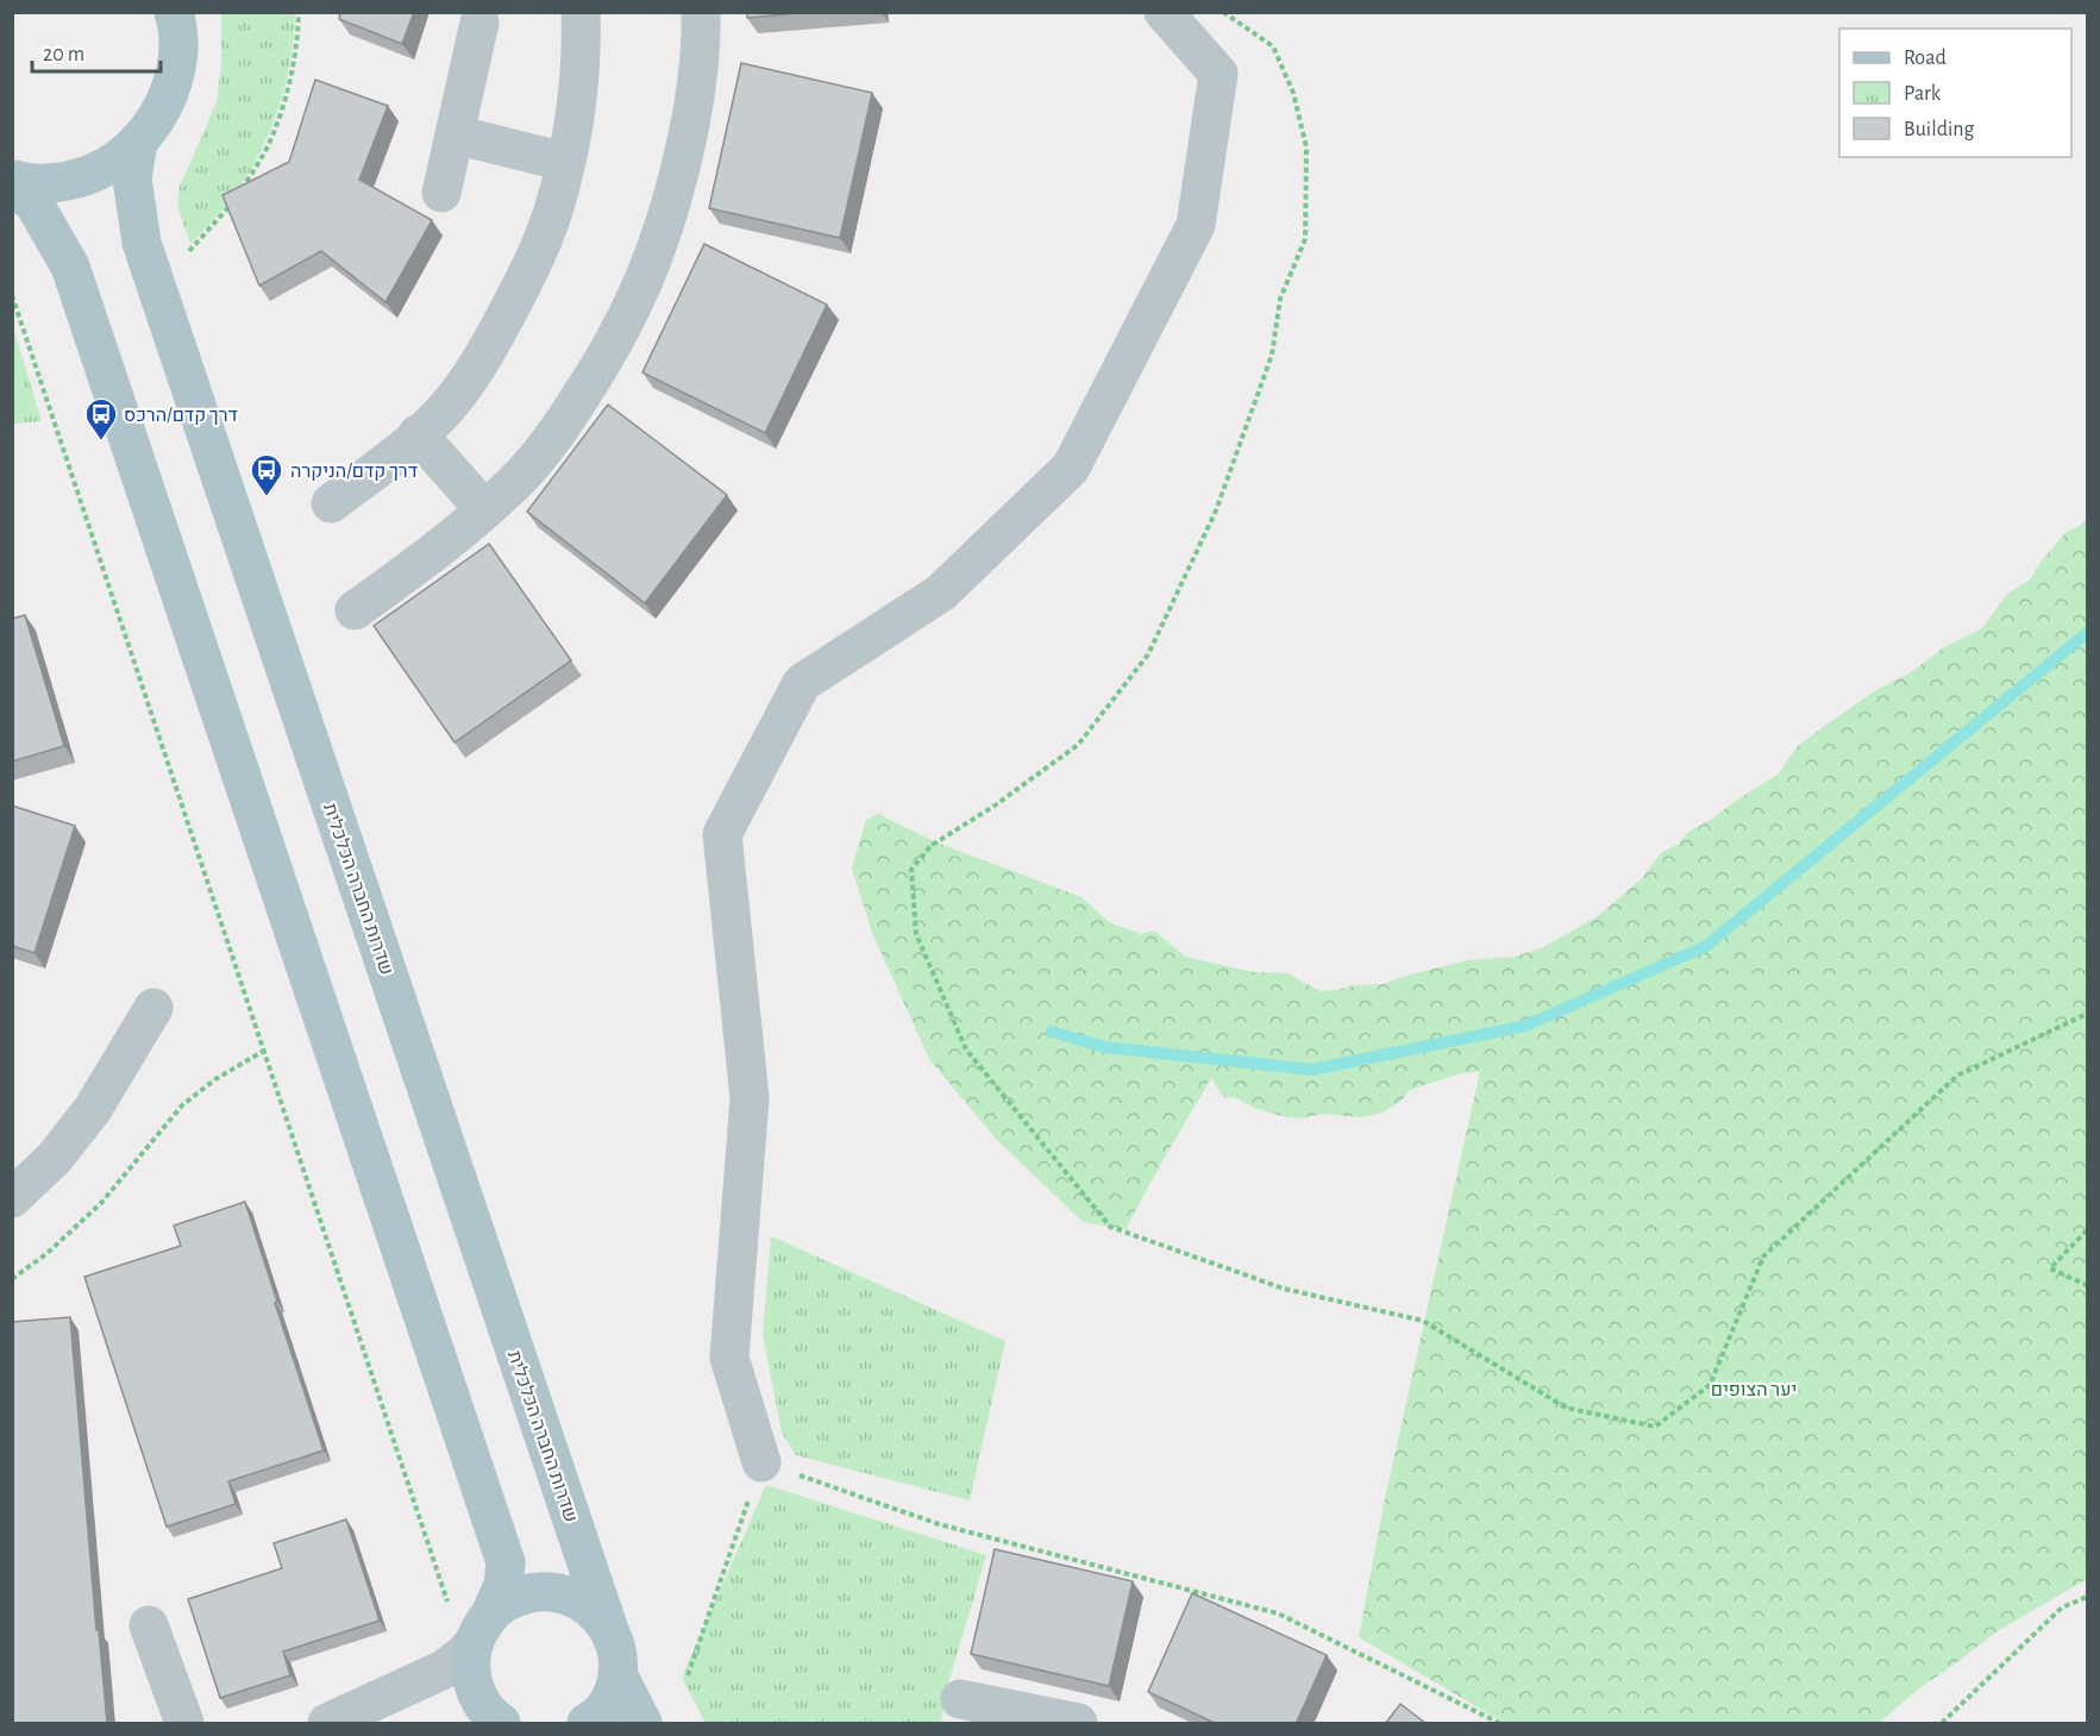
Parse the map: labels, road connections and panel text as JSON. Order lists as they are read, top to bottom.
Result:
{
  "streets": {
    "main road": ["שדרות החברה הכלכלית"]
  },
  "parks": ["יער הצופים"],
  "places": {
    "bus stop": ["דרך קדם/הרכס", "דרך קדם/הניקרה"]
  },
  "legend": ["Road", "Park", "Building"],
  "scale_bar": "20 m"
}
